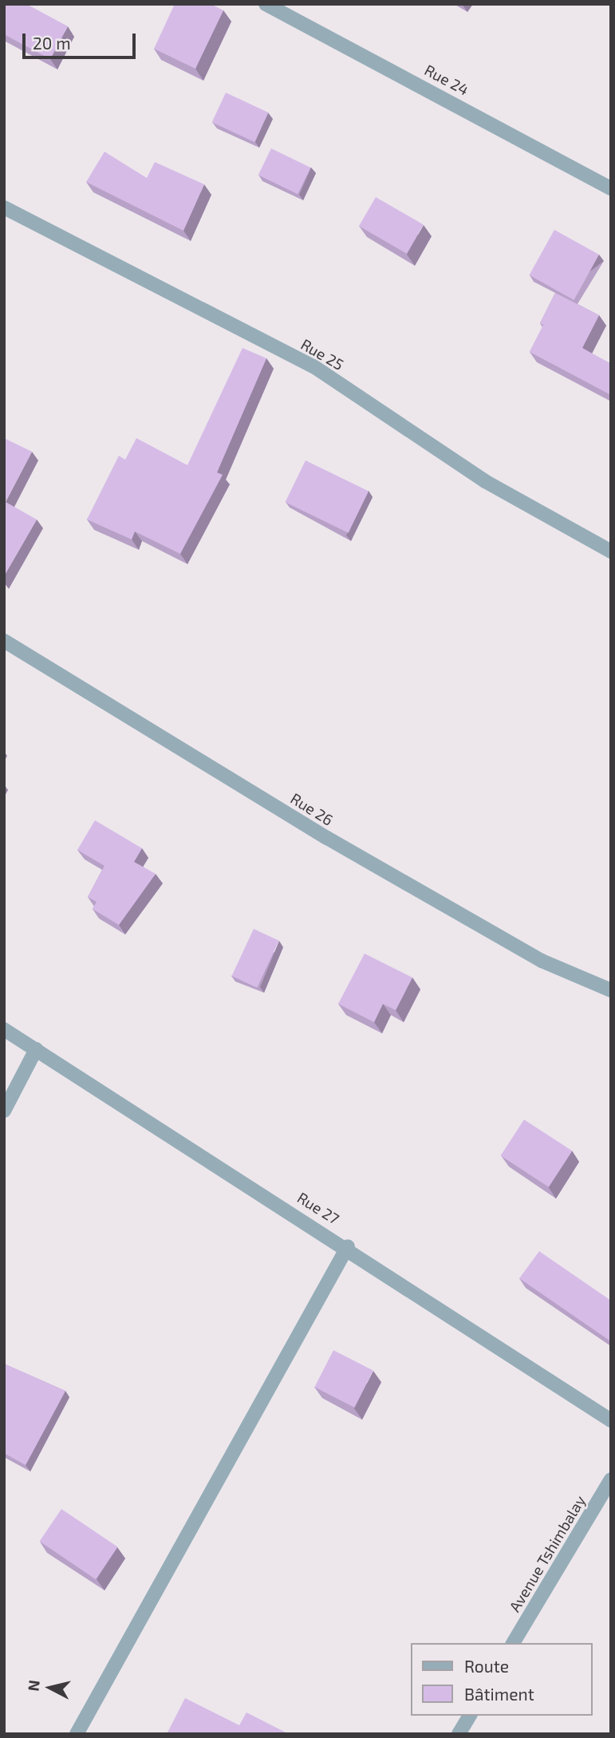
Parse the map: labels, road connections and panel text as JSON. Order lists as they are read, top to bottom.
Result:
{
  "streets": {
    "street": [
      "Rue 24",
      "Rue 25",
      "Rue 26",
      "Rue 27",
      "Avenue Tshimbalay"
    ]
  },
  "legend": ["Route", "Bâtiment"],
  "scale_bar": "20 m",
  "north": "left"
}
